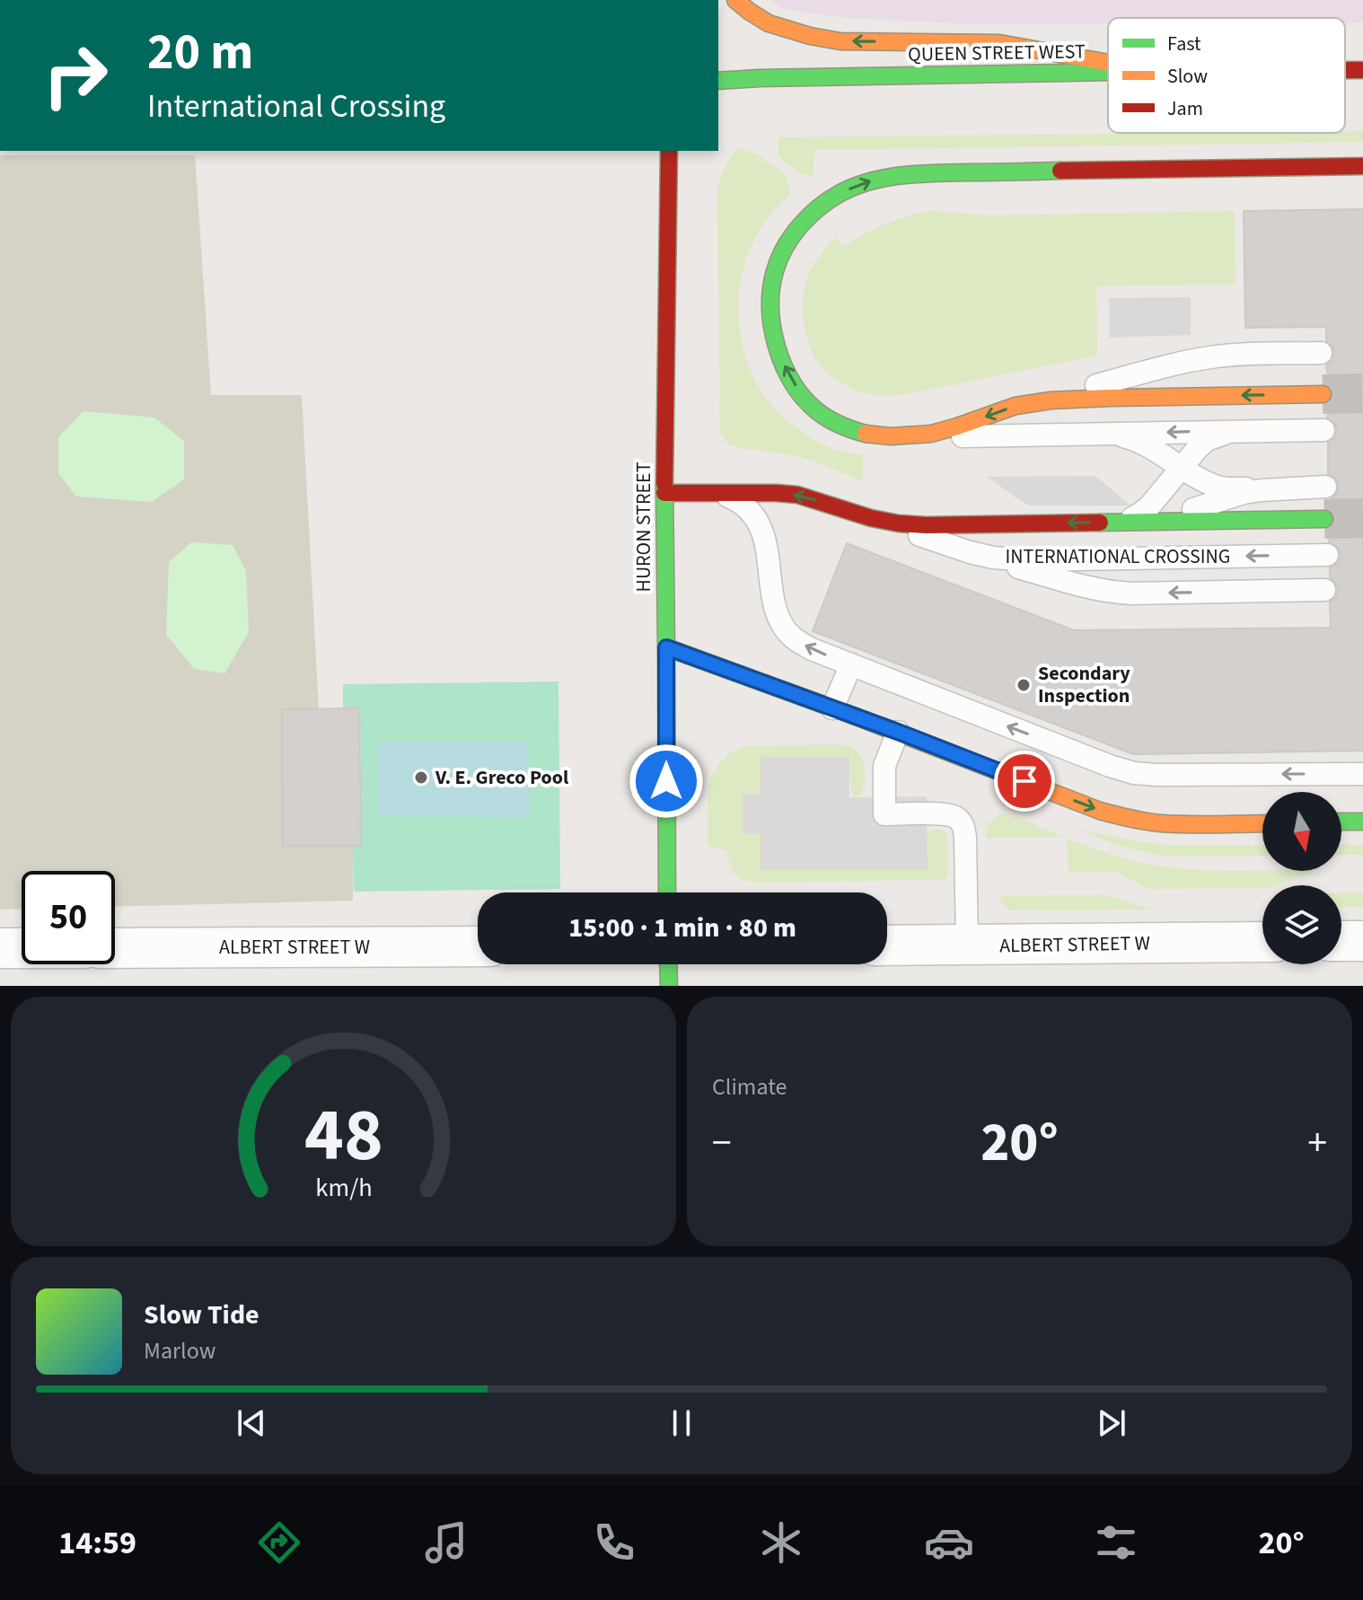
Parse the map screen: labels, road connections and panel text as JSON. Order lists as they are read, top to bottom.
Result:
{
  "streets": {
    "main road": ["QUEEN STREET WEST", "HURON STREET", "INTERNATIONAL CROSSING"],
    "street": ["ALBERT STREET W"]
  },
  "crossings": [
    ["HURON STREET", "INTERNATIONAL CROSSING"]
  ],
  "places": ["Secondary Inspection", "V. E. Greco Pool"],
  "legend": ["Fast", "Slow", "Jam"],
  "north": "bottom",
  "page": {
    "turn": ["20 m", "International Crossing"],
    "limit": "50",
    "trip": "15:00 · 1 min · 80 m",
    "tile": "Climate",
    "heat": ["−", "20°", "+"],
    "song": ["Slow Tide", "Marlow"],
    "tabs": ["14:59", "20°"],
    "gauge": ["48", "km/h"]
  }
}
